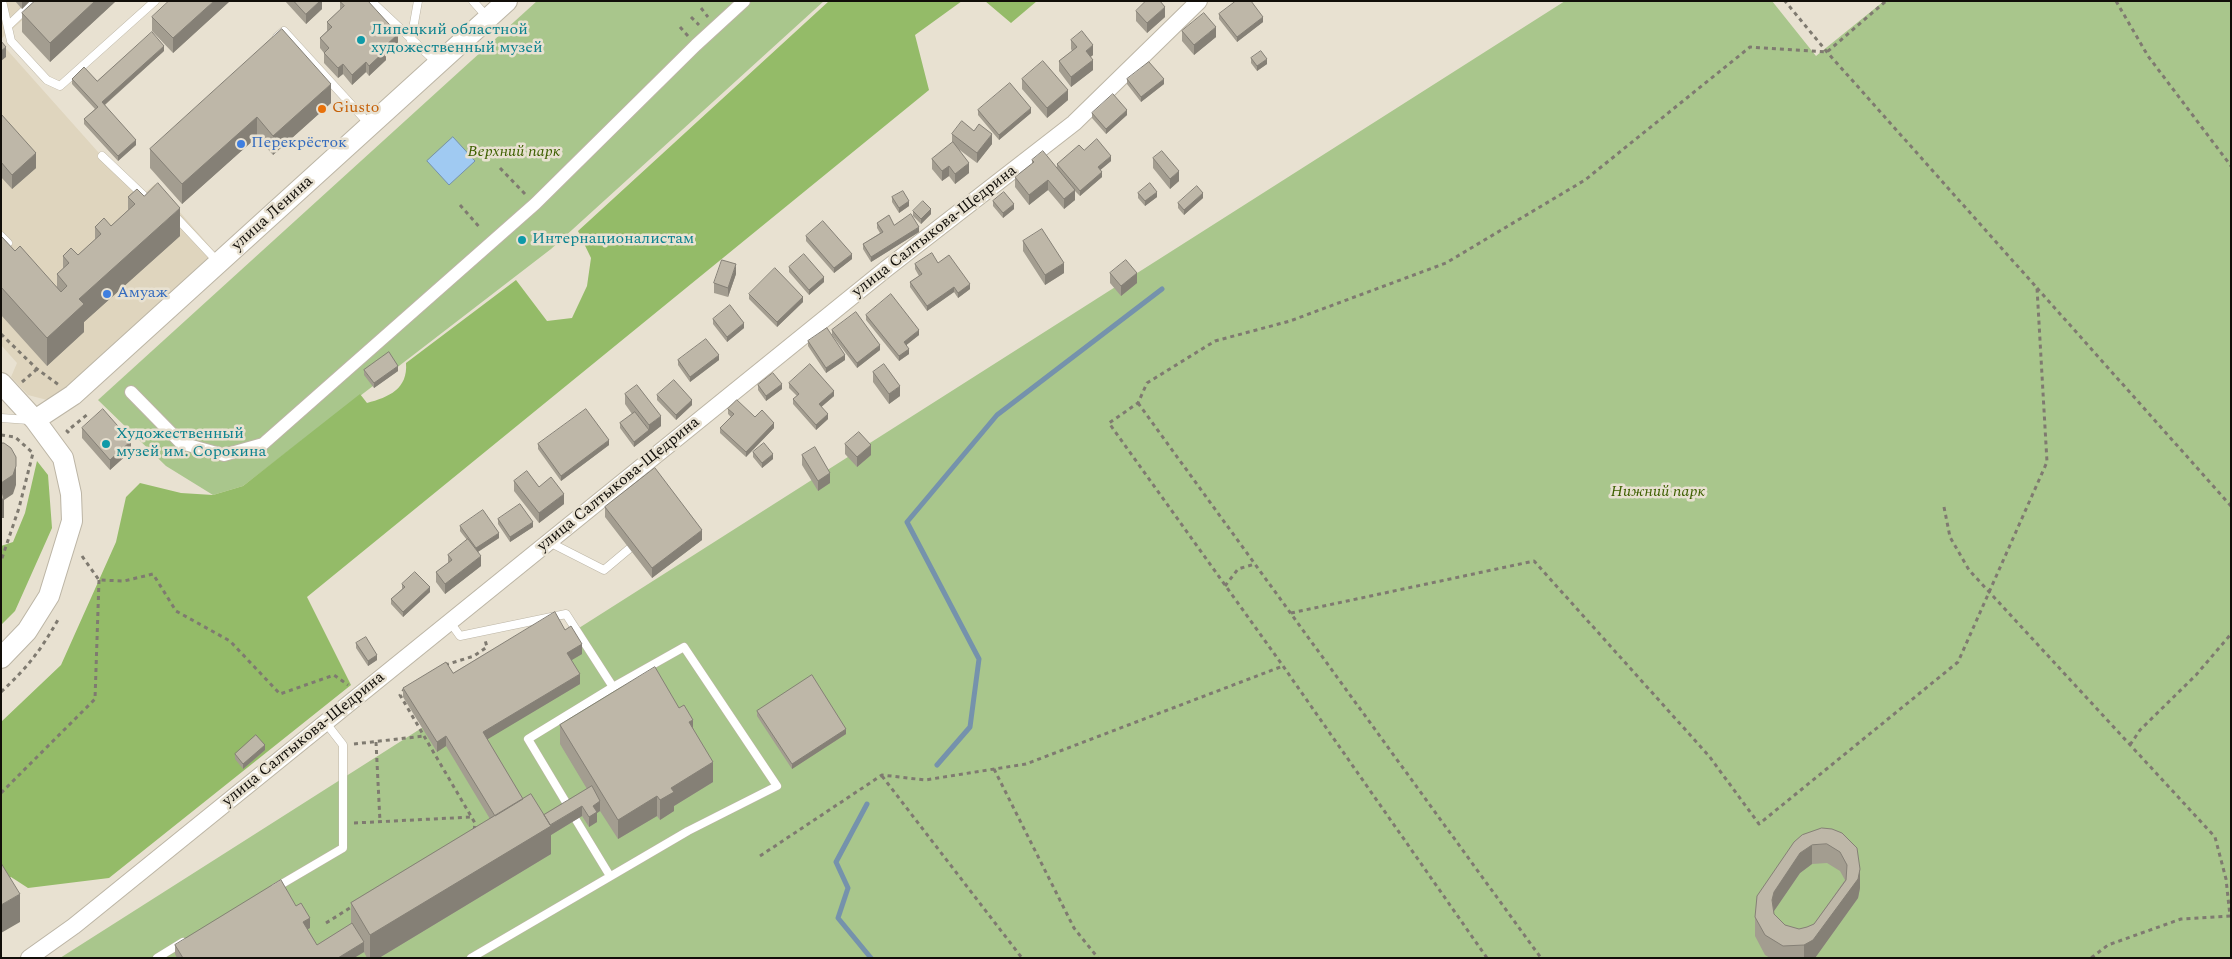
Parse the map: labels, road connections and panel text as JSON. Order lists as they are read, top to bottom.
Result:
{
  "streets": {
    "street": ["улица Ленина", "улица Салтыкова-Щедрина"]
  },
  "parks": ["Верхний парк", "Нижний парк"],
  "places": [
    "Липецкий областной художественный музей",
    "Giusto",
    "Перекрёсток",
    "Интернационалистам",
    "Амуаж",
    "Художественный музей им. Сорокина"
  ]
}
